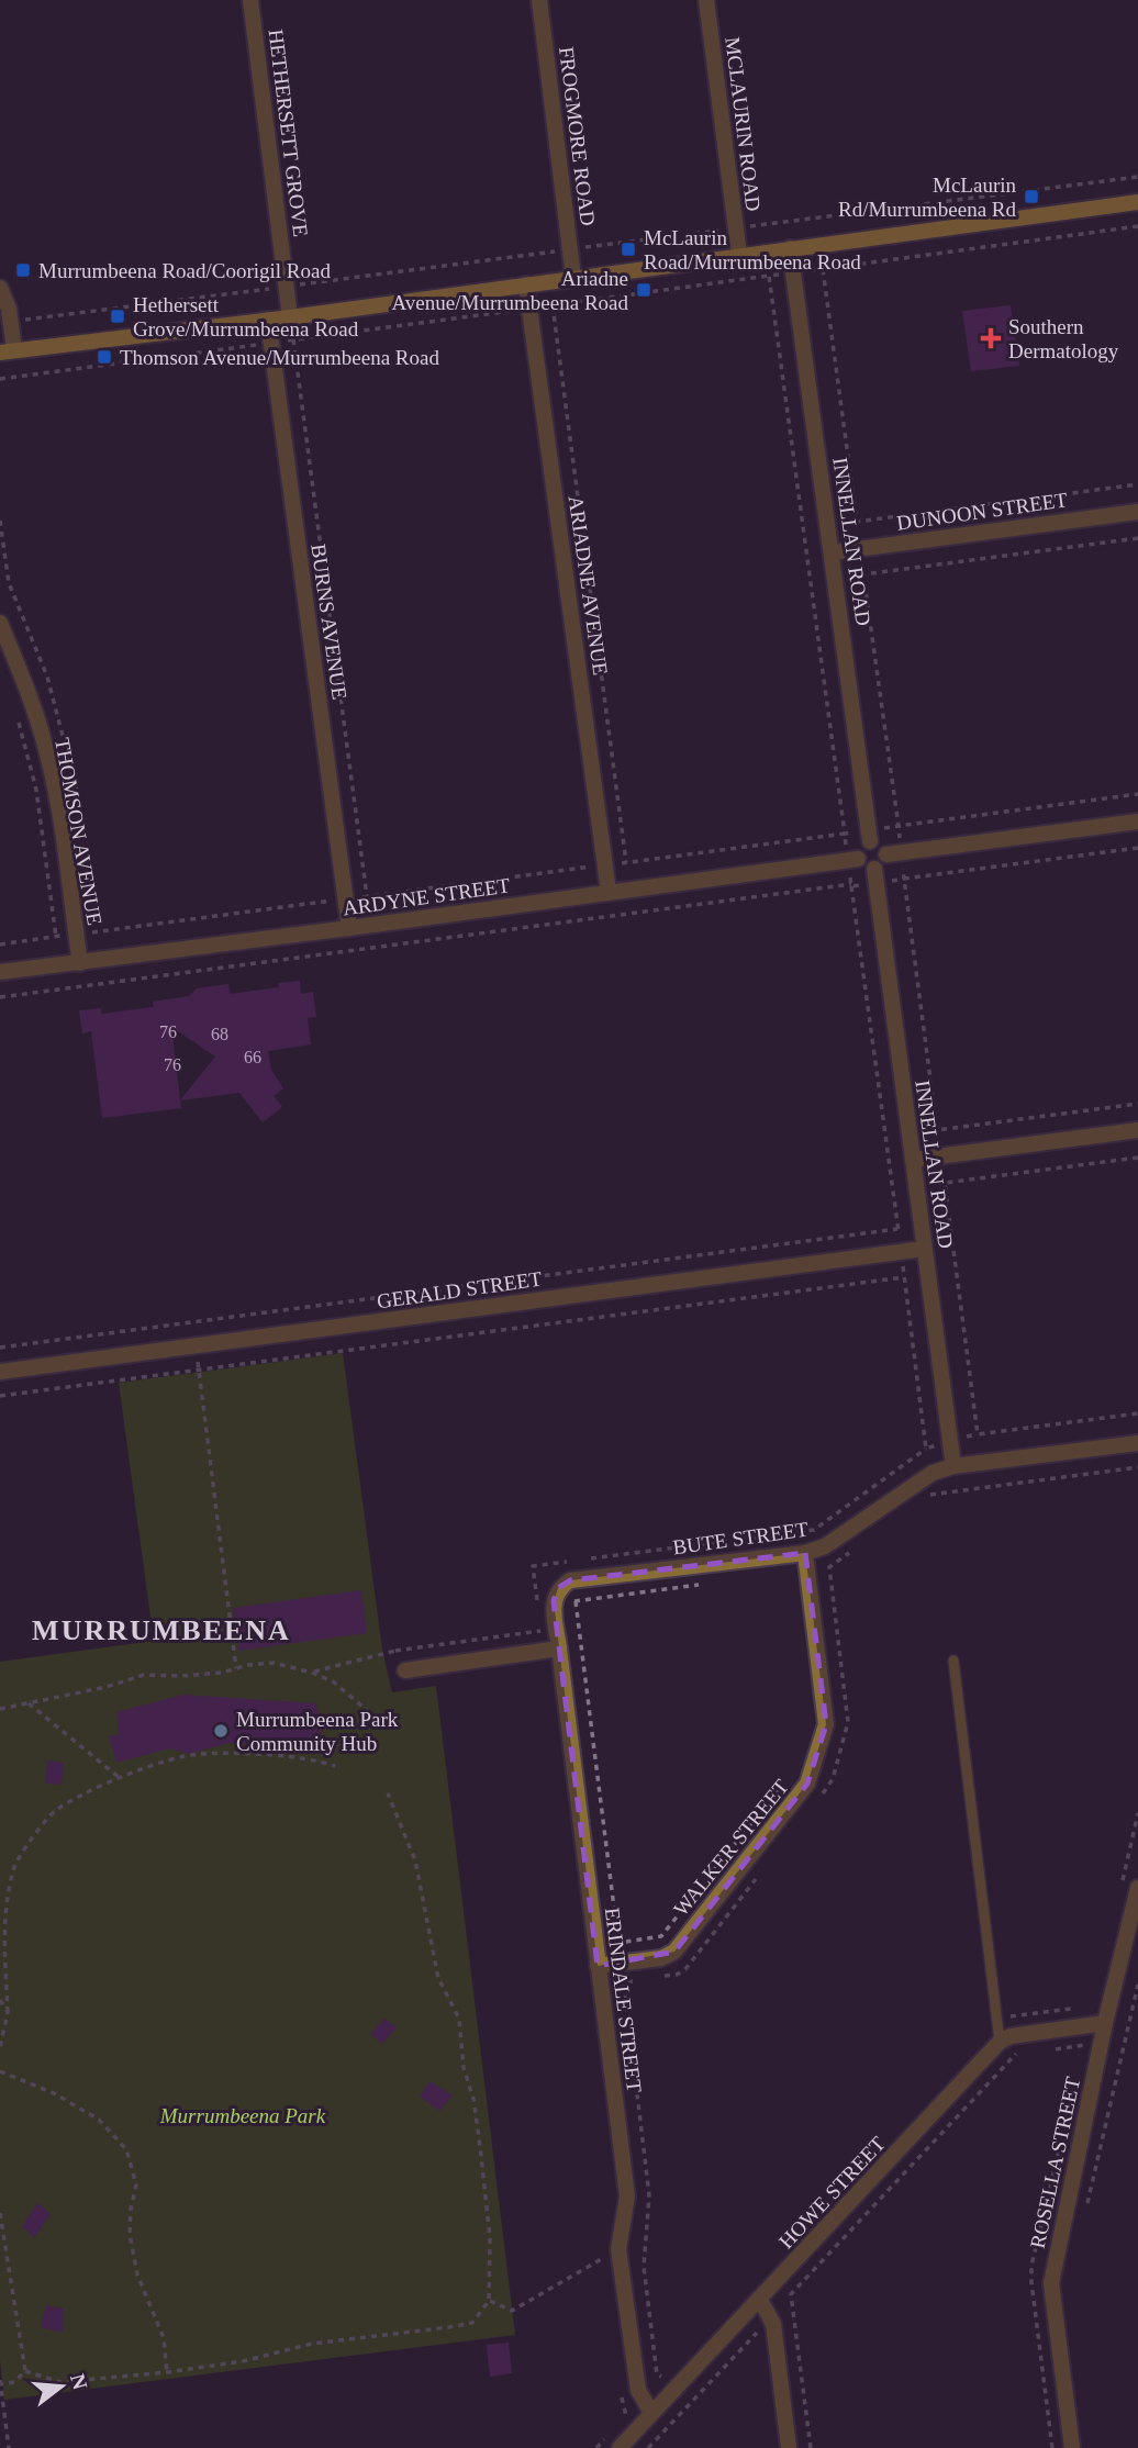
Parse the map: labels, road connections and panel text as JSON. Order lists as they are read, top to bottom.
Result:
{
  "streets": {
    "street": [
      "MCLAURIN ROAD",
      "HETHERSETT GROVE",
      "FROGMORE ROAD",
      "DUNOON STREET",
      "INNELLAN ROAD",
      "ARIADNE AVENUE",
      "BURNS AVENUE",
      "THOMSON AVENUE",
      "ARDYNE STREET",
      "GERALD STREET",
      "BUTE STREET",
      "WALKER STREET",
      "ERINDALE STREET",
      "ROSELLA STREET",
      "HOWE STREET"
    ]
  },
  "crossings": [
    ["DUNOON STREET", "INNELLAN ROAD"],
    ["INNELLAN ROAD", "ARDYNE STREET"],
    ["INNELLAN ROAD", "GERALD STREET"],
    ["INNELLAN ROAD", "BUTE STREET"],
    ["ARIADNE AVENUE", "ARDYNE STREET"],
    ["BURNS AVENUE", "ARDYNE STREET"],
    ["THOMSON AVENUE", "ARDYNE STREET"],
    ["BUTE STREET", "WALKER STREET"],
    ["BUTE STREET", "ERINDALE STREET"],
    ["WALKER STREET", "ERINDALE STREET"],
    ["ERINDALE STREET", "HOWE STREET"]
  ],
  "districts": ["MURRUMBEENA"],
  "parks": ["Murrumbeena Park"],
  "places": {
    "transit": [
      "McLaurin Rd/Murrumbeena Rd",
      "McLaurin Road/Murrumbeena Road",
      "Murrumbeena Road/Coorigil Road",
      "Ariadne Avenue/Murrumbeena Road",
      "Hethersett Grove/Murrumbeena Road",
      "Thomson Avenue/Murrumbeena Road"
    ],
    "health": ["Southern Dermatology"],
    "other": ["Murrumbeena Park Community Hub"]
  },
  "house_numbers": [
    "76",
    "68",
    "66",
    "76"
  ],
  "north": "right"
}
